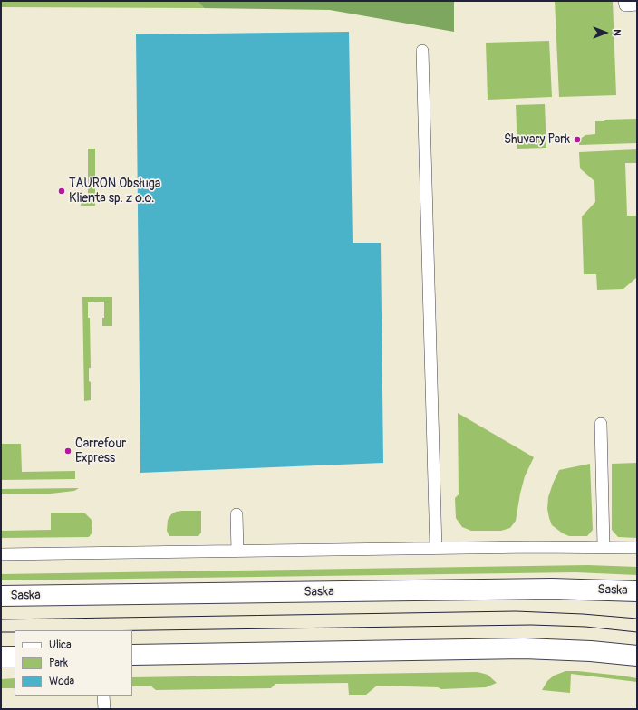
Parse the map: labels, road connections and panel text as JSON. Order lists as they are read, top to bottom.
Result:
{
  "streets": {
    "street": ["Saska"]
  },
  "places": ["Shuvary Park", "TAURON Obsługa Klienta sp. z o.o.", "Carrefour Express"],
  "legend": ["Ulica", "Park", "Woda"],
  "north": "right"
}
